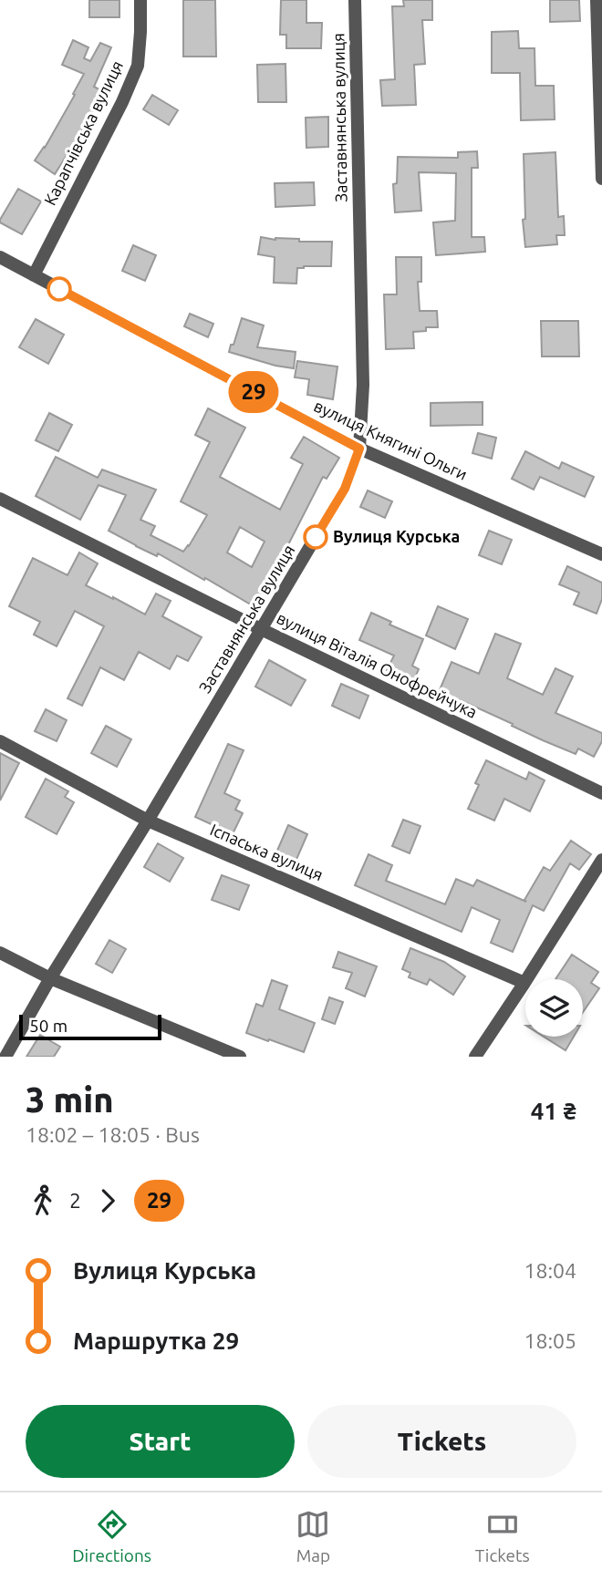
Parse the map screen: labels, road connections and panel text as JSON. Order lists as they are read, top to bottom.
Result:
{
  "streets": {
    "street": [
      "Заставнянська вулиця",
      "Карапчівська вулиця",
      "вулиця Княгині Ольги",
      "вулиця Віталія Онофрейчука",
      "Іспаська вулиця"
    ]
  },
  "crossings": [
    ["Заставнянська вулиця", "вулиця Княгині Ольги"],
    ["Заставнянська вулиця", "вулиця Віталія Онофрейчука"],
    ["Заставнянська вулиця", "Іспаська вулиця"],
    ["Карапчівська вулиця", "вулиця Княгині Ольги"]
  ],
  "places": ["Вулиця Курська"],
  "lines": ["bus line 29"],
  "scale_bar": "50 m",
  "page": {
    "on_map": "29",
    "scale": "50 m",
    "heading": ["3 min", "18:02 – 18:05 · Bus", "41 ₴"],
    "legs": ["2", "29"],
    "list": [
      {
        "name": "Вулиця Курська",
        "value": "18:04"
      },
      {
        "name": "Маршрутка 29",
        "value": "18:05"
      }
    ],
    "buttons": ["Start", "Tickets"],
    "tabs": ["Directions", "Map", "Tickets"]
  }
}
